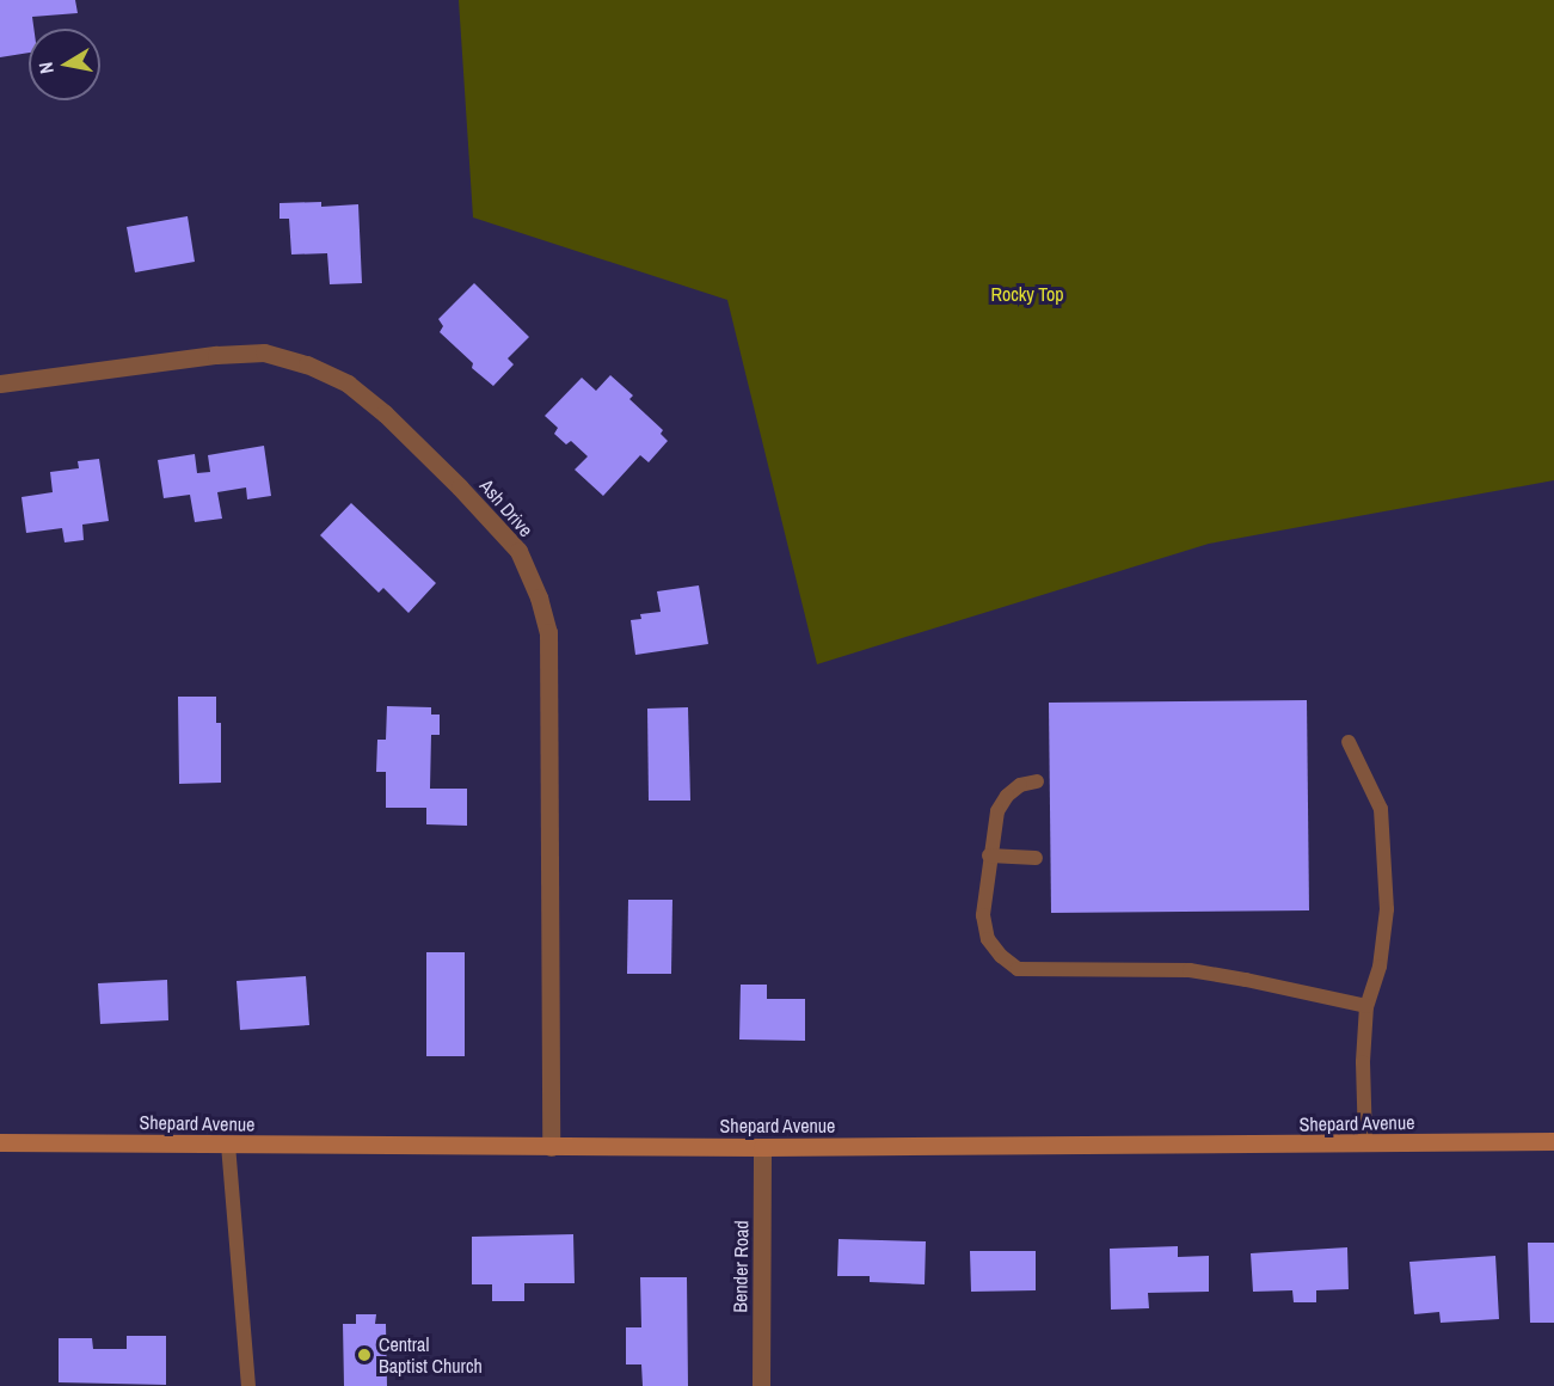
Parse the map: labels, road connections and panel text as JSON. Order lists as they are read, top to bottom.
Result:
{
  "streets": {
    "main road": ["Shepard Avenue"],
    "street": ["Ash Drive", "Bender Road"]
  },
  "crossings": [
    ["Ash Drive", "Shepard Avenue"],
    ["Shepard Avenue", "Bender Road"]
  ],
  "parks": ["Rocky Top"],
  "places": ["Central Baptist Church"],
  "north": "left"
}
